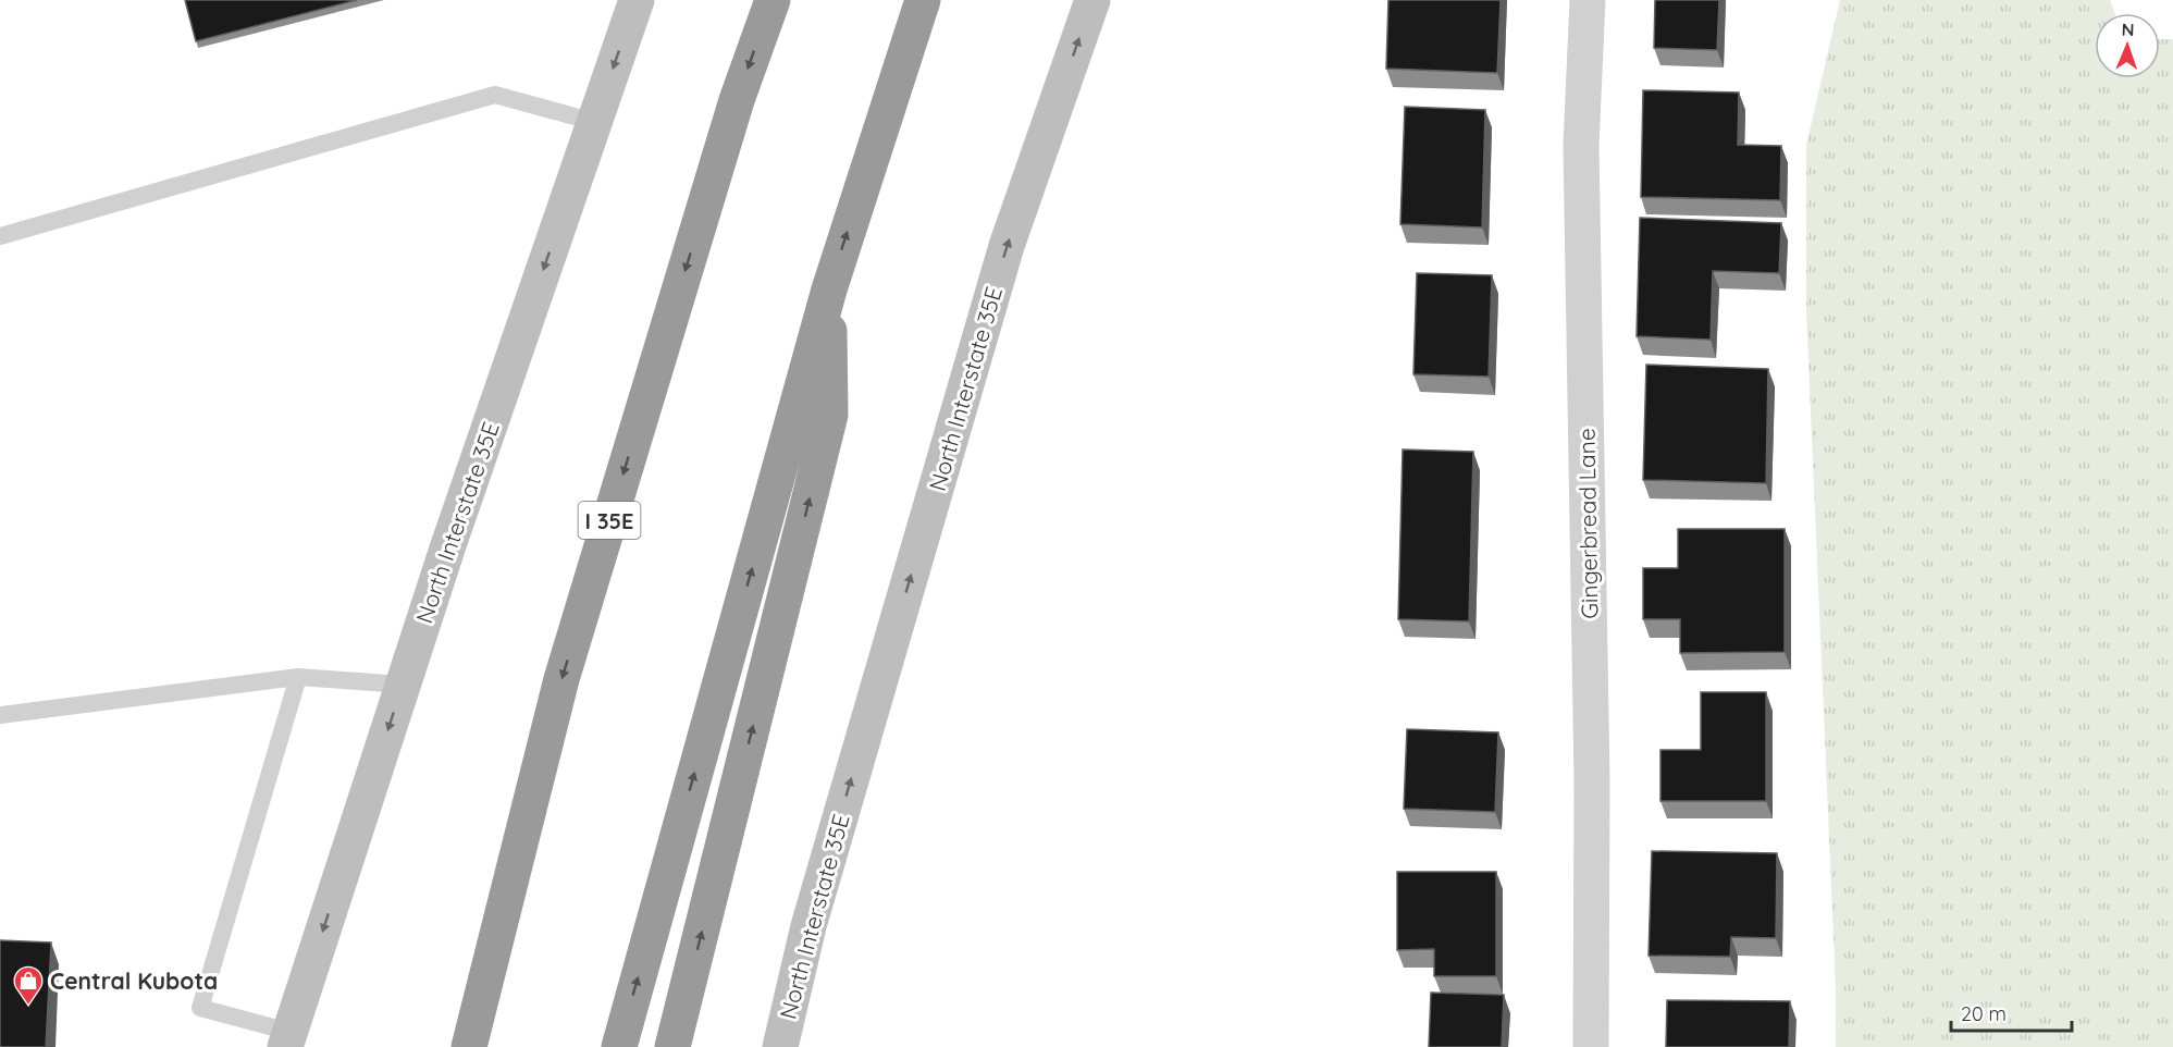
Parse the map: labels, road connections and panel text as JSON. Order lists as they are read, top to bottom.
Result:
{
  "streets": {
    "highway": ["I 35E"],
    "main road": ["North Interstate 35E"],
    "street": ["Gingerbread Lane"]
  },
  "places": {
    "shop": ["Central Kubota"]
  },
  "scale_bar": "20 m",
  "north": "top"
}
